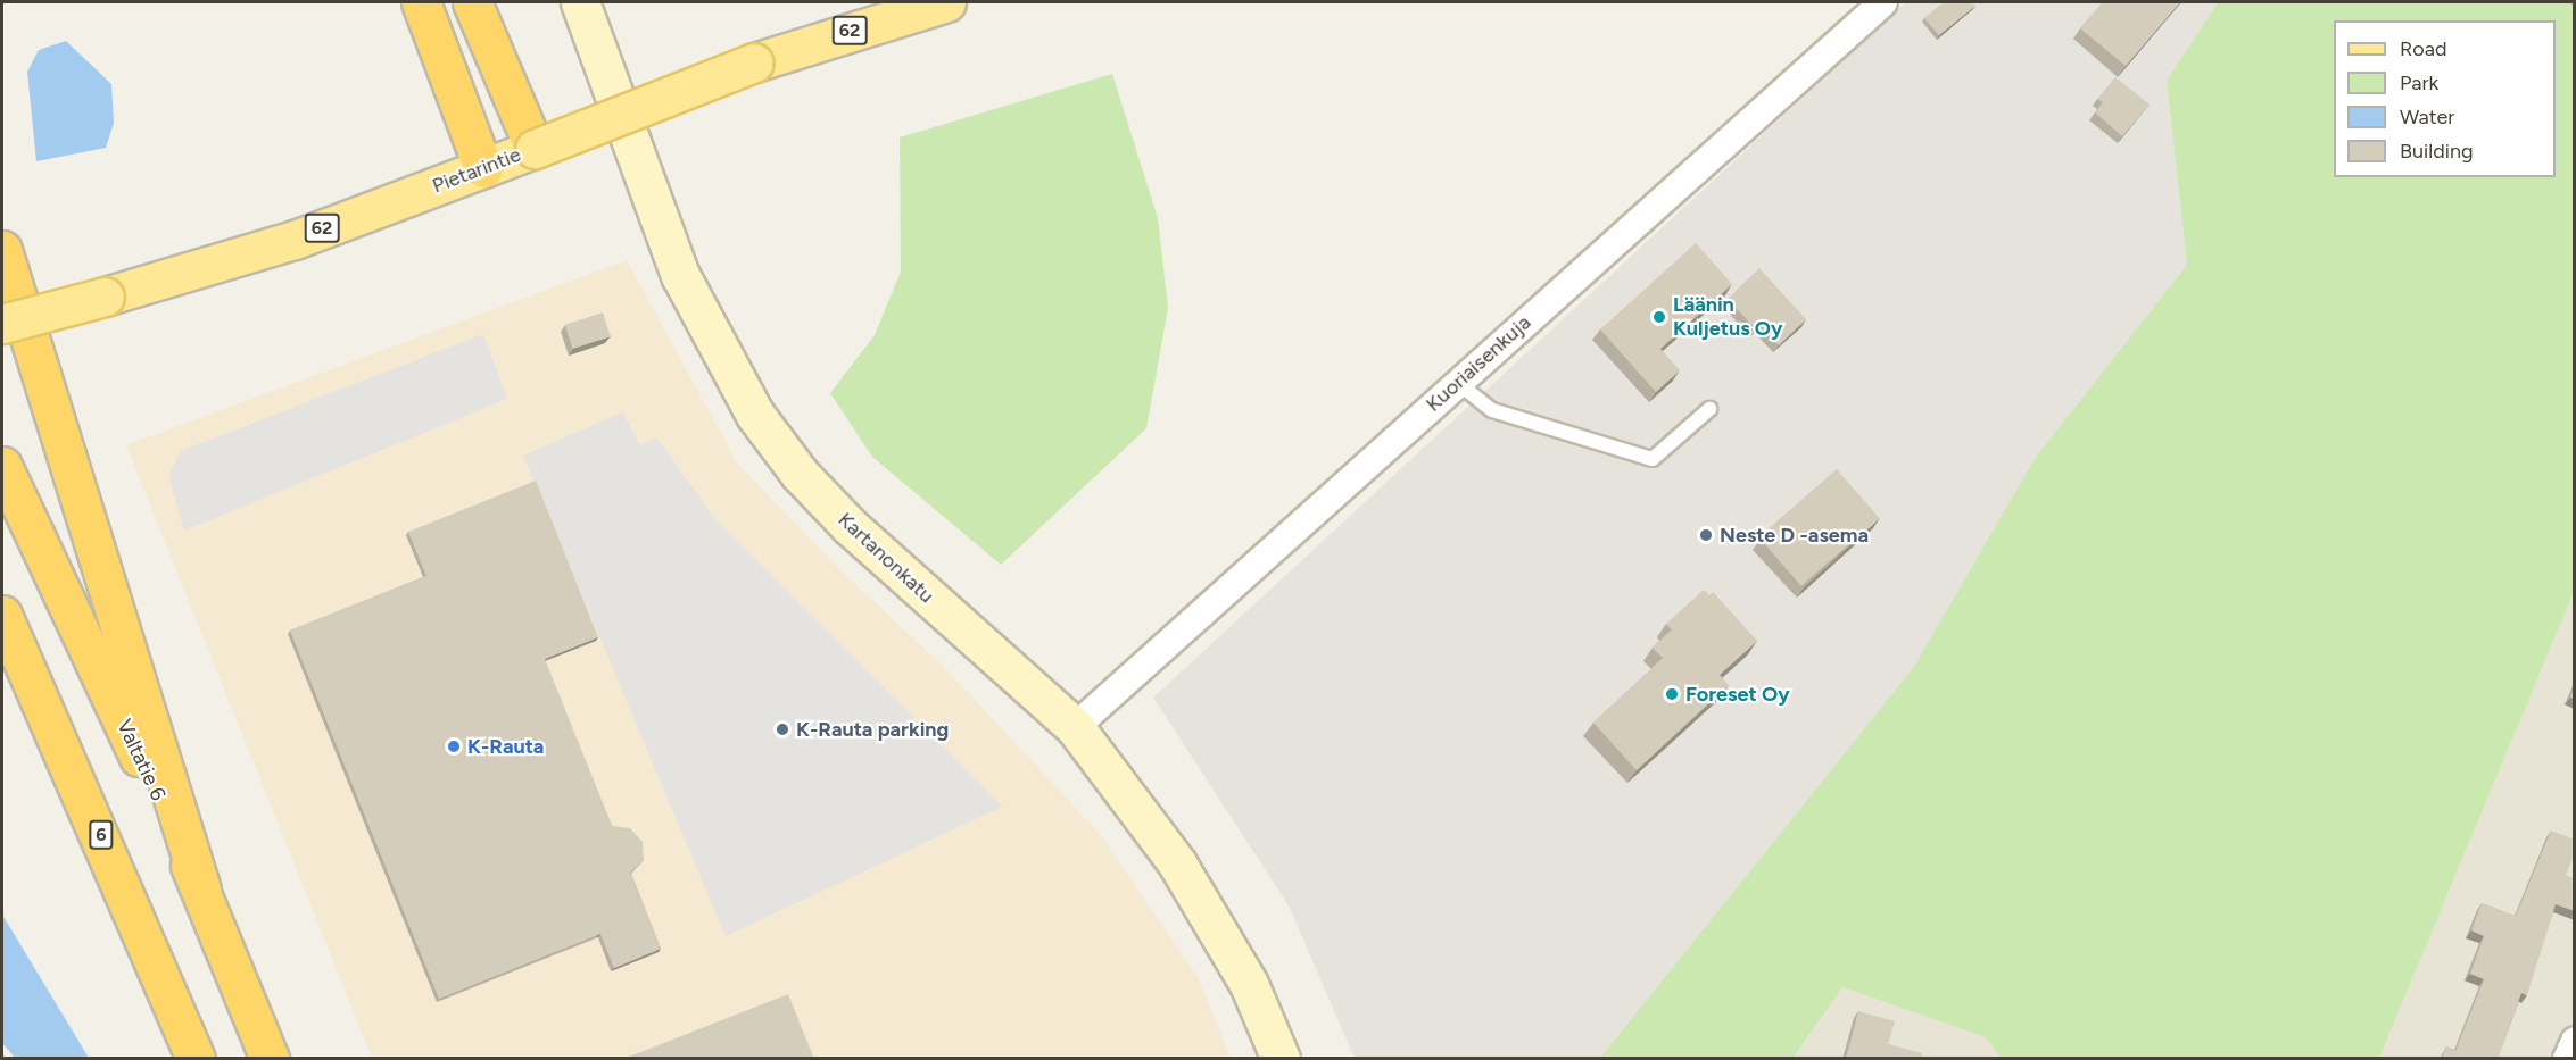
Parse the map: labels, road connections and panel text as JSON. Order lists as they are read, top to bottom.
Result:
{
  "streets": {
    "highway": ["Valtatie 6", "6"],
    "main road": ["62", "Pietarintie", "Kartanonkatu"],
    "street": ["Kuoriaisenkuja"]
  },
  "crossings": [
    ["Kuoriaisenkuja", "Kartanonkatu"]
  ],
  "places": [
    "Läänin Kuljetus Oy",
    "Neste D -asema",
    "Foreset Oy",
    "K-Rauta parking",
    "K-Rauta"
  ],
  "legend": [
    "Road",
    "Park",
    "Water",
    "Building"
  ]
}
